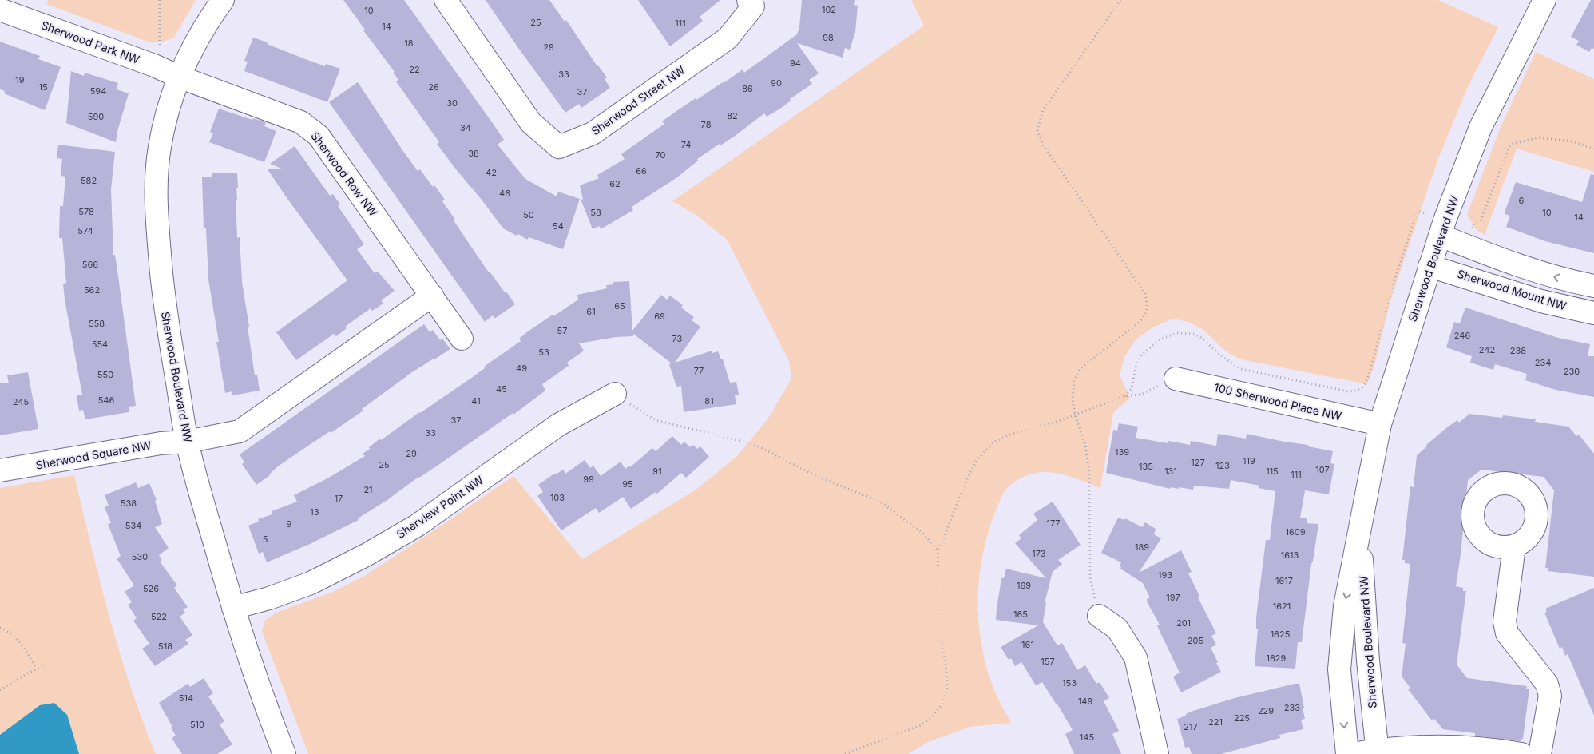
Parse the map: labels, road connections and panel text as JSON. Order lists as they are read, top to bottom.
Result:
{
  "streets": {
    "street": [
      "Sherwood Park NW",
      "Sherwood Street NW",
      "Sherwood Row NW",
      "Sherwood Boulevard NW",
      "Sherwood Mount NW",
      "100 Sherwood Place NW",
      "Sherwood Square NW",
      "Sherview Point NW"
    ]
  },
  "crossings": [
    ["Sherwood Park NW", "Sherwood Row NW"],
    ["Sherwood Park NW", "Sherwood Boulevard NW"],
    ["Sherwood Row NW", "Sherwood Boulevard NW"],
    ["Sherwood Boulevard NW", "Sherwood Mount NW"],
    ["Sherwood Boulevard NW", "100 Sherwood Place NW"],
    ["Sherwood Boulevard NW", "Sherwood Square NW"],
    ["Sherwood Boulevard NW", "Sherview Point NW"]
  ],
  "house_numbers": [
    "102",
    "10",
    "25",
    "111",
    "14",
    "98",
    "18",
    "29",
    "94",
    "22",
    "33",
    "19",
    "90",
    "15",
    "26",
    "86",
    "594",
    "37",
    "30",
    "82",
    "590",
    "78",
    "34",
    "74",
    "38",
    "70",
    "66",
    "42",
    "582",
    "62",
    "46",
    "6",
    "578",
    "58",
    "10",
    "50",
    "14",
    "54",
    "574",
    "566",
    "562",
    "65",
    "61",
    "69",
    "558",
    "57",
    "246",
    "73",
    "554",
    "242",
    "238",
    "53",
    "234",
    "49",
    "77",
    "230",
    "550",
    "45",
    "546",
    "41",
    "81",
    "245",
    "37",
    "33",
    "139",
    "29",
    "119",
    "127",
    "25",
    "123",
    "135",
    "107",
    "91",
    "131",
    "115",
    "111",
    "99",
    "95",
    "21",
    "103",
    "17",
    "538",
    "13",
    "177",
    "9",
    "534",
    "1609",
    "5",
    "189",
    "173",
    "1613",
    "530",
    "193",
    "1617",
    "169",
    "526",
    "197",
    "1621",
    "165",
    "522",
    "201",
    "1625",
    "205",
    "161",
    "518",
    "1629",
    "157",
    "153",
    "514",
    "149",
    "233",
    "229",
    "225",
    "221",
    "510",
    "217",
    "145"
  ]
}
